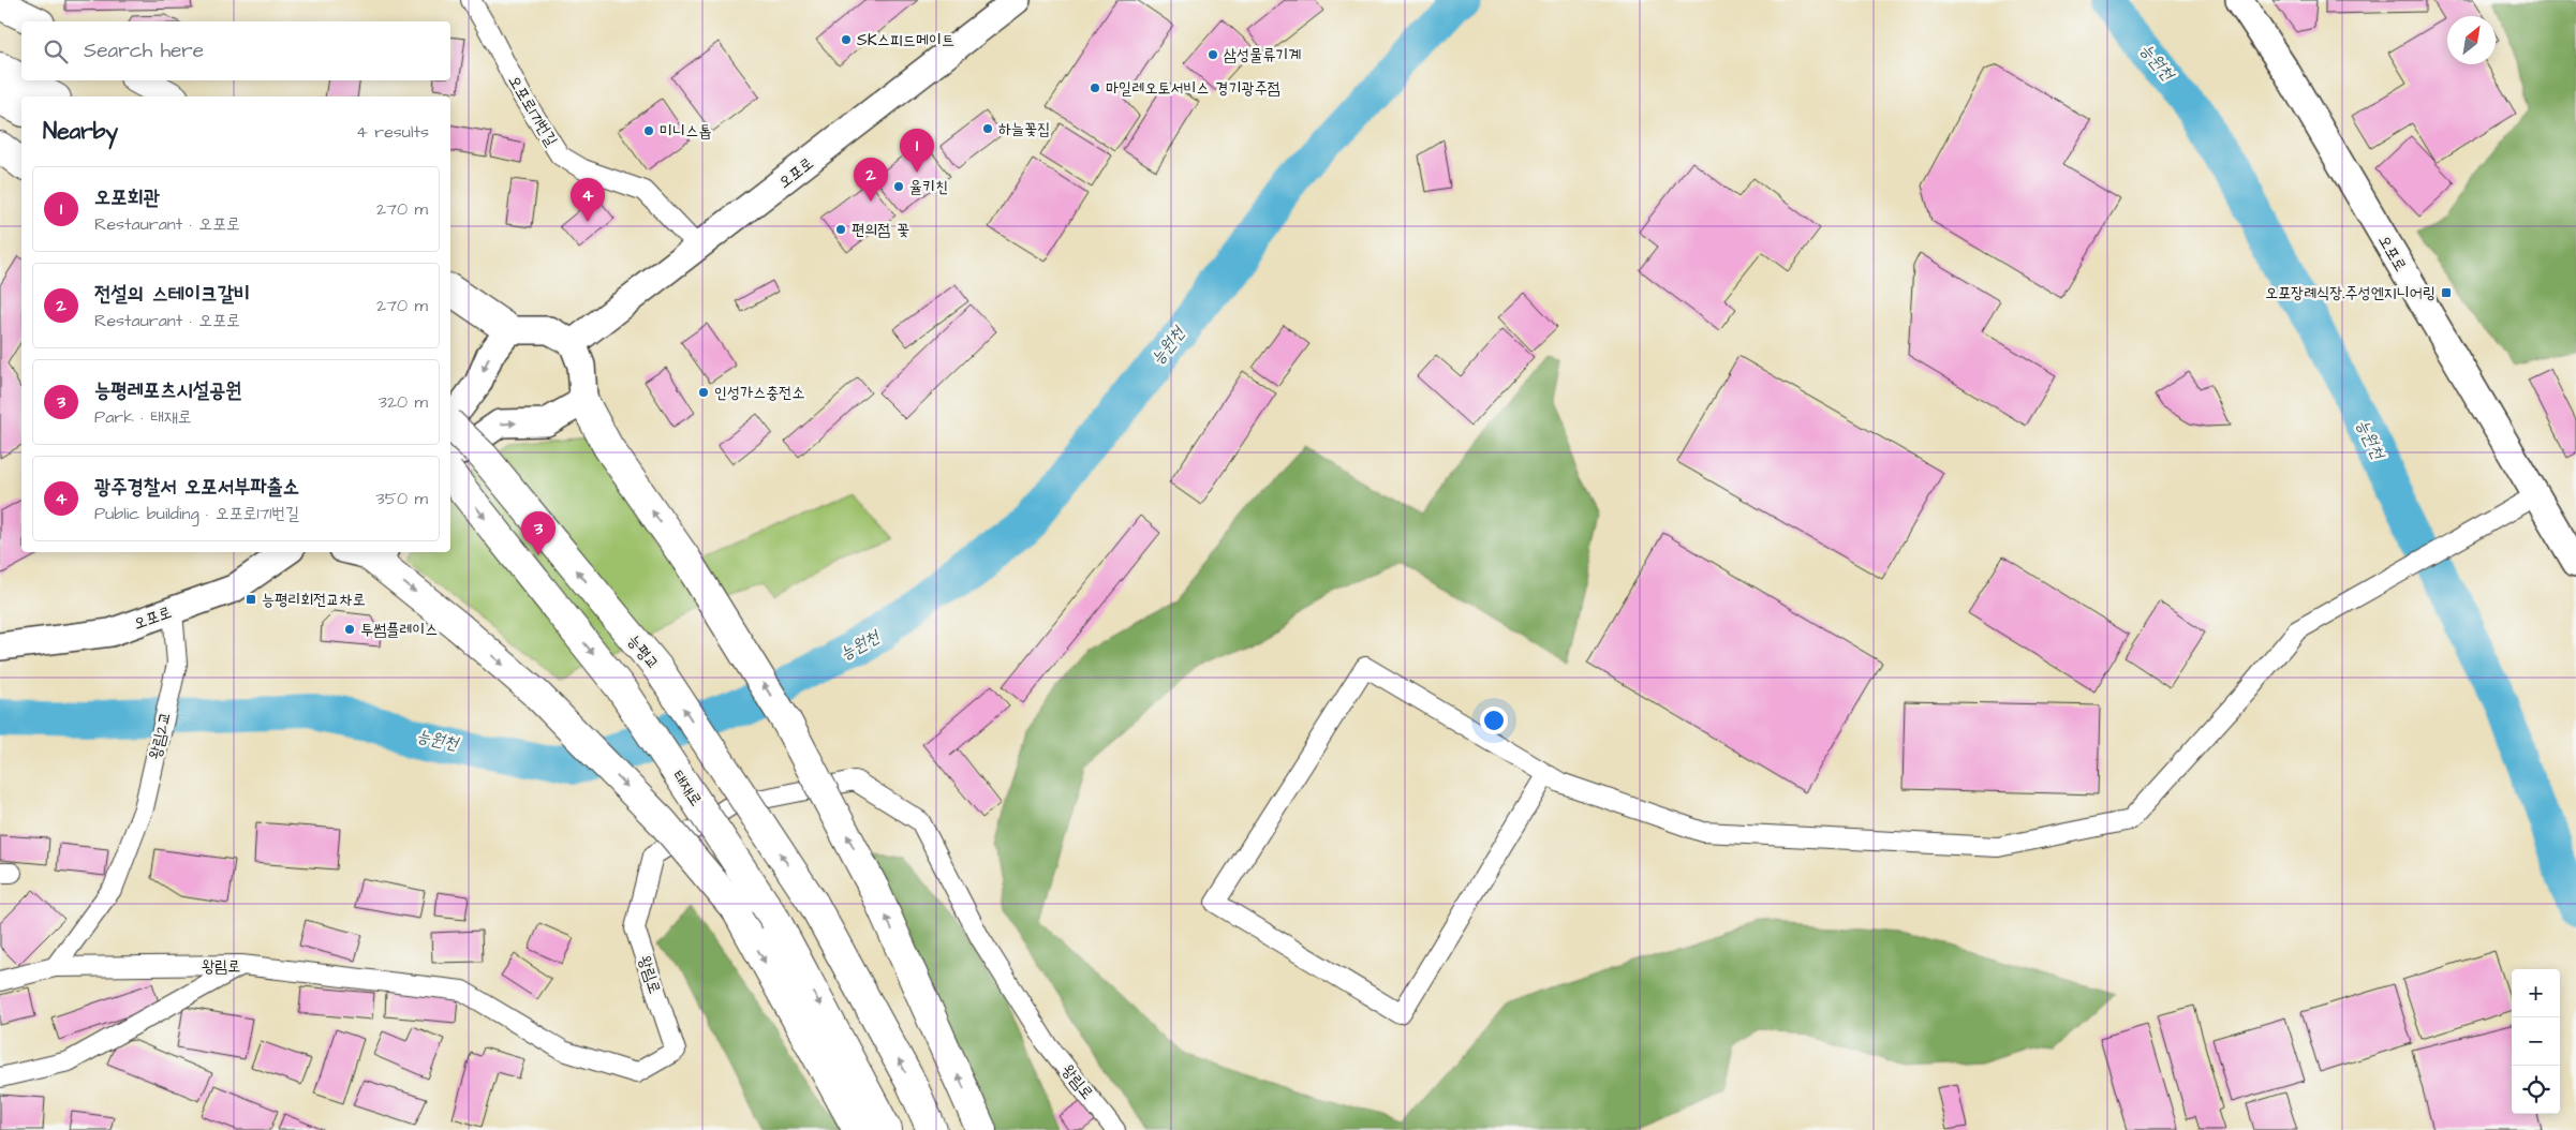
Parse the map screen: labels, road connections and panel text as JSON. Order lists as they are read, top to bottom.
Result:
{
  "streets": {
    "highway": ["능평교", "태재로"],
    "street": [
      "오포로171번길",
      "오포로",
      "왕림2교",
      "왕림로"
    ]
  },
  "crossings": [
    ["오포로171번길", "오포로"],
    ["오포로", "왕림2교"],
    ["왕림2교", "왕림로"]
  ],
  "water": ["능원천"],
  "places": {
    "other": [
      "SK스피드메이트",
      "삼성물류기계",
      "마일레오토서비스 경기광주점",
      "하늘꽃집",
      "미니스톱",
      "율키친",
      "편의점 꽃",
      "인성가스충전소",
      "투썸플레이스"
    ],
    "transit": ["오포장례식장.주성엔지니어링", "능평리회전교차로"]
  },
  "north": "top right",
  "page": {
    "search": "Search here",
    "heading": ["Nearby", "4 results"],
    "pins": [
      "1",
      "2",
      "4",
      "3"
    ],
    "list": [
      {
        "mark": "1",
        "name": "오포회관",
        "note": "Restaurant · 오포로",
        "value": "270 m"
      },
      {
        "mark": "2",
        "name": "전설의 스테이크갈비",
        "note": "Restaurant · 오포로",
        "value": "270 m"
      },
      {
        "mark": "3",
        "name": "능평레포츠시설공원",
        "note": "Park · 태재로",
        "value": "320 m"
      },
      {
        "mark": "4",
        "name": "광주경찰서 오포서부파출소",
        "note": "Public building · 오포로171번길",
        "value": "350 m"
      }
    ],
    "map_buttons": ["+", "−"]
  }
}
